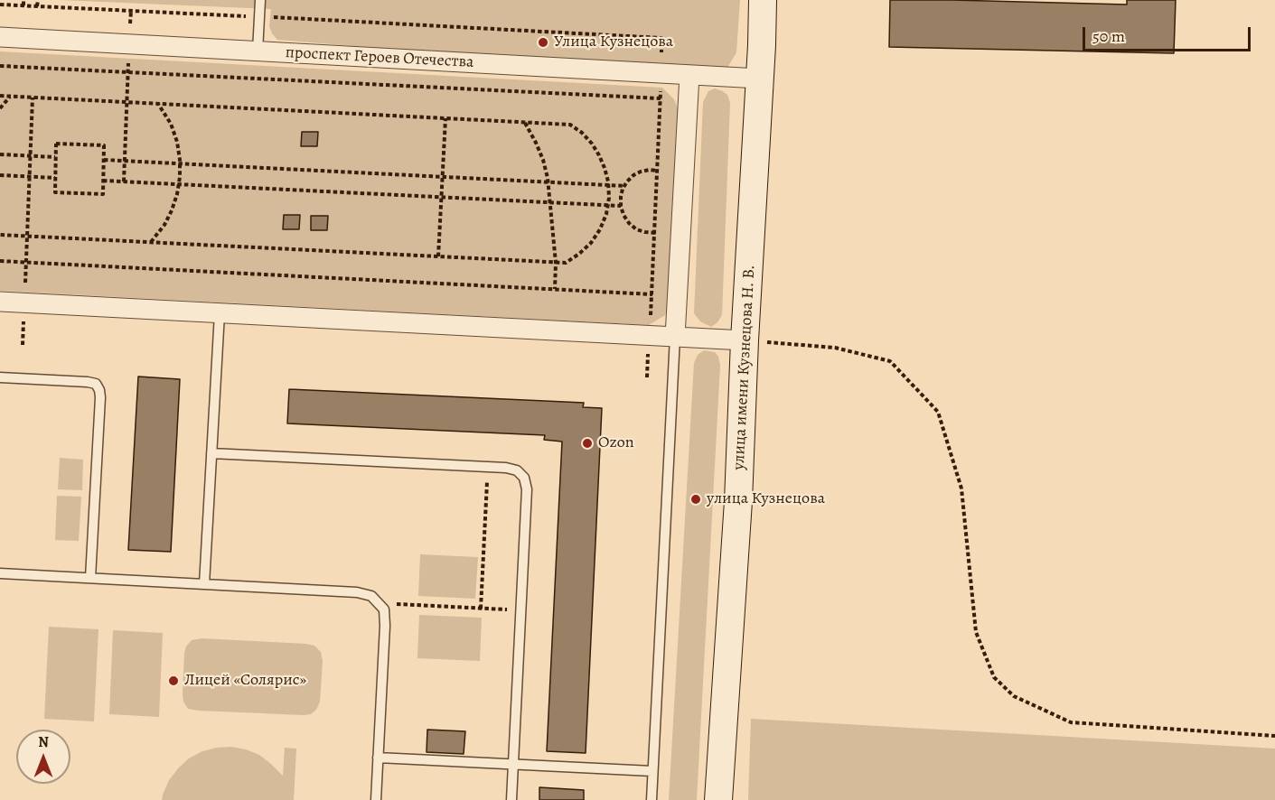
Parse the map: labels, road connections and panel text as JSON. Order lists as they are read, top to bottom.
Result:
{
  "streets": {
    "main road": ["улица имени Кузнецова Н. В."],
    "street": ["проспект Героев Отечества"]
  },
  "crossings": [
    ["проспект Героев Отечества", "улица имени Кузнецова Н. В."]
  ],
  "places": [
    "Улица Кузнецова",
    "Ozon",
    "улица Кузнецова",
    "Лицей «Солярис»"
  ],
  "scale_bar": "50 m",
  "north": "top"
}
